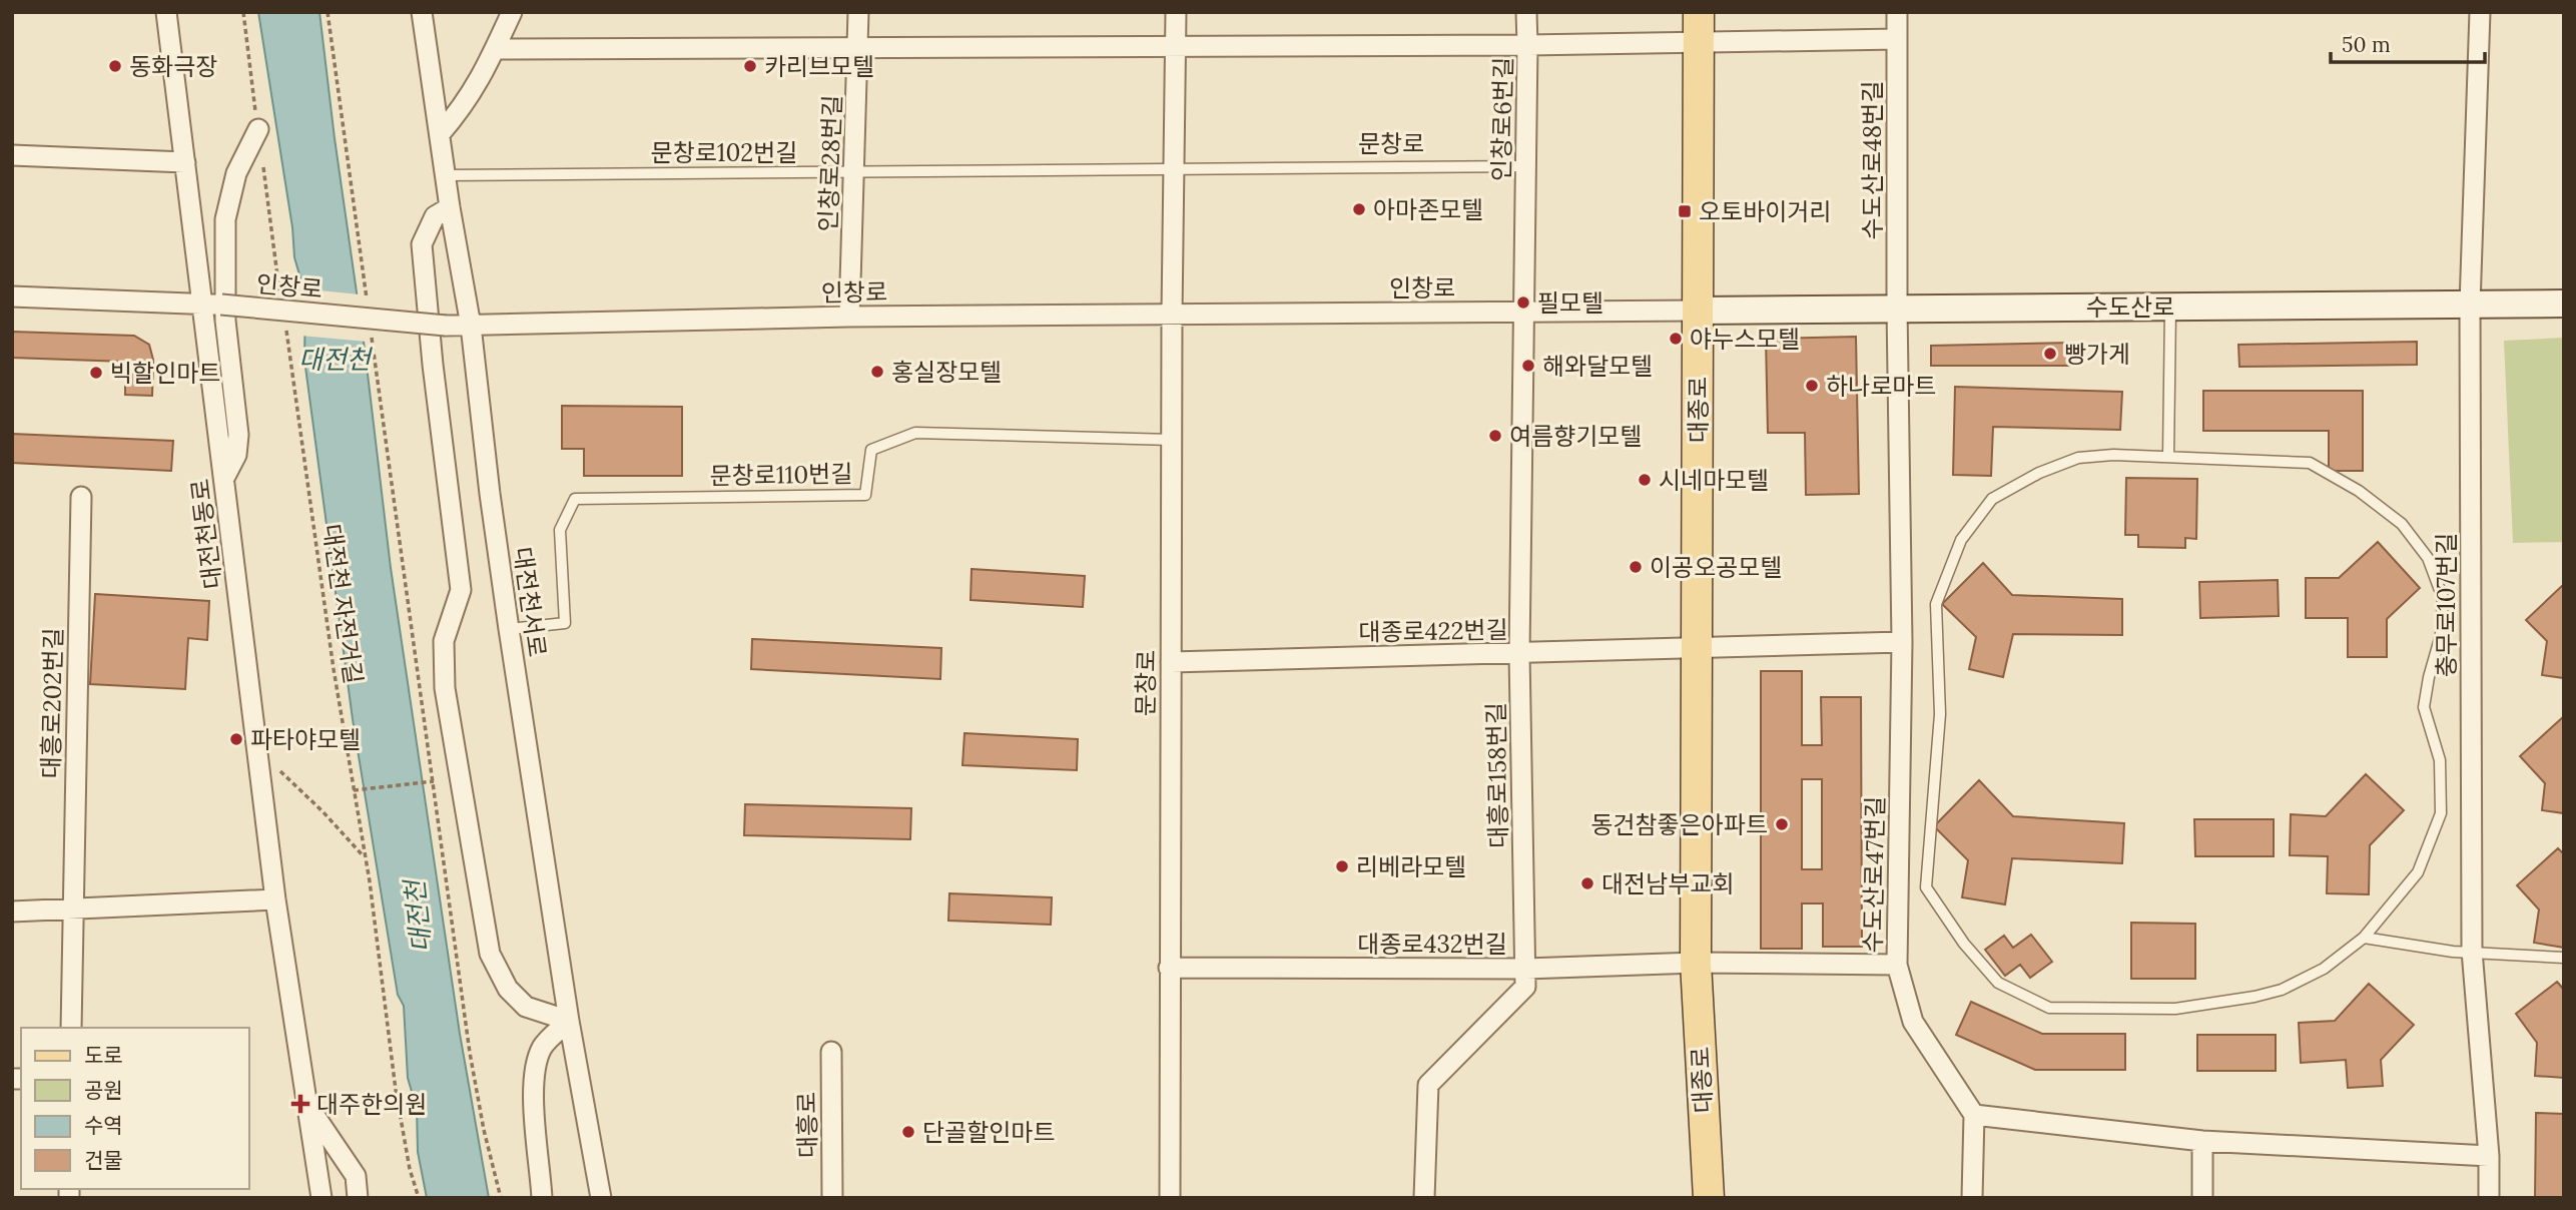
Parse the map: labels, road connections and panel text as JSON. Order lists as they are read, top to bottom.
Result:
{
  "streets": {
    "main road": ["수도산로", "대종로"],
    "street": [
      "인창로6번길",
      "문창로",
      "수도산로48번길",
      "인창로28번길",
      "인창로",
      "대전천동로",
      "대전천서로",
      "충무로107번길",
      "대종로422번길",
      "대흥로202번길",
      "대흥로158번길",
      "수도산로47번길",
      "대종로432번길",
      "대흥로"
    ],
    "lane": ["문창로102번길", "문창로110번길"],
    "path": ["대전천 자전거길"]
  },
  "crossings": [
    ["인창로6번길", "문창로"],
    ["인창로6번길", "인창로"],
    ["인창로6번길", "대흥로158번길"],
    ["문창로", "문창로102번길"],
    ["문창로", "인창로"],
    ["문창로", "문창로110번길"],
    ["문창로", "대종로422번길"],
    ["문창로", "대종로432번길"],
    ["문창로102번길", "인창로28번길"],
    ["문창로102번길", "대전천서로"],
    ["수도산로48번길", "수도산로"],
    ["수도산로48번길", "수도산로47번길"],
    ["인창로28번길", "인창로"],
    ["인창로", "수도산로"],
    ["인창로", "대종로"],
    ["인창로", "대전천동로"],
    ["인창로", "대전천서로"],
    ["인창로", "대흥로158번길"],
    ["수도산로", "대종로"],
    ["수도산로", "충무로107번길"],
    ["수도산로", "수도산로47번길"],
    ["대종로", "대종로422번길"],
    ["대종로", "대종로432번길"],
    ["문창로110번길", "대전천서로"],
    ["대종로422번길", "대흥로158번길"],
    ["대흥로158번길", "대종로432번길"]
  ],
  "water": ["대전천"],
  "places": {
    "other": [
      "동화극장",
      "카리브모텔",
      "아마존모텔",
      "필모텔",
      "야누스모텔",
      "빵가게",
      "해와달모텔",
      "홍실장모텔",
      "빅할인마트",
      "하나로마트",
      "여름향기모텔",
      "시네마모텔",
      "이공오공모텔",
      "파타야모텔",
      "동건참좋은아파트",
      "리베라모텔",
      "대전남부교회",
      "단골할인마트"
    ],
    "transit": ["오토바이거리"],
    "health": ["대주한의원"]
  },
  "legend": [
    "도로",
    "공원",
    "수역",
    "건물"
  ],
  "scale_bar": "50 m"
}
